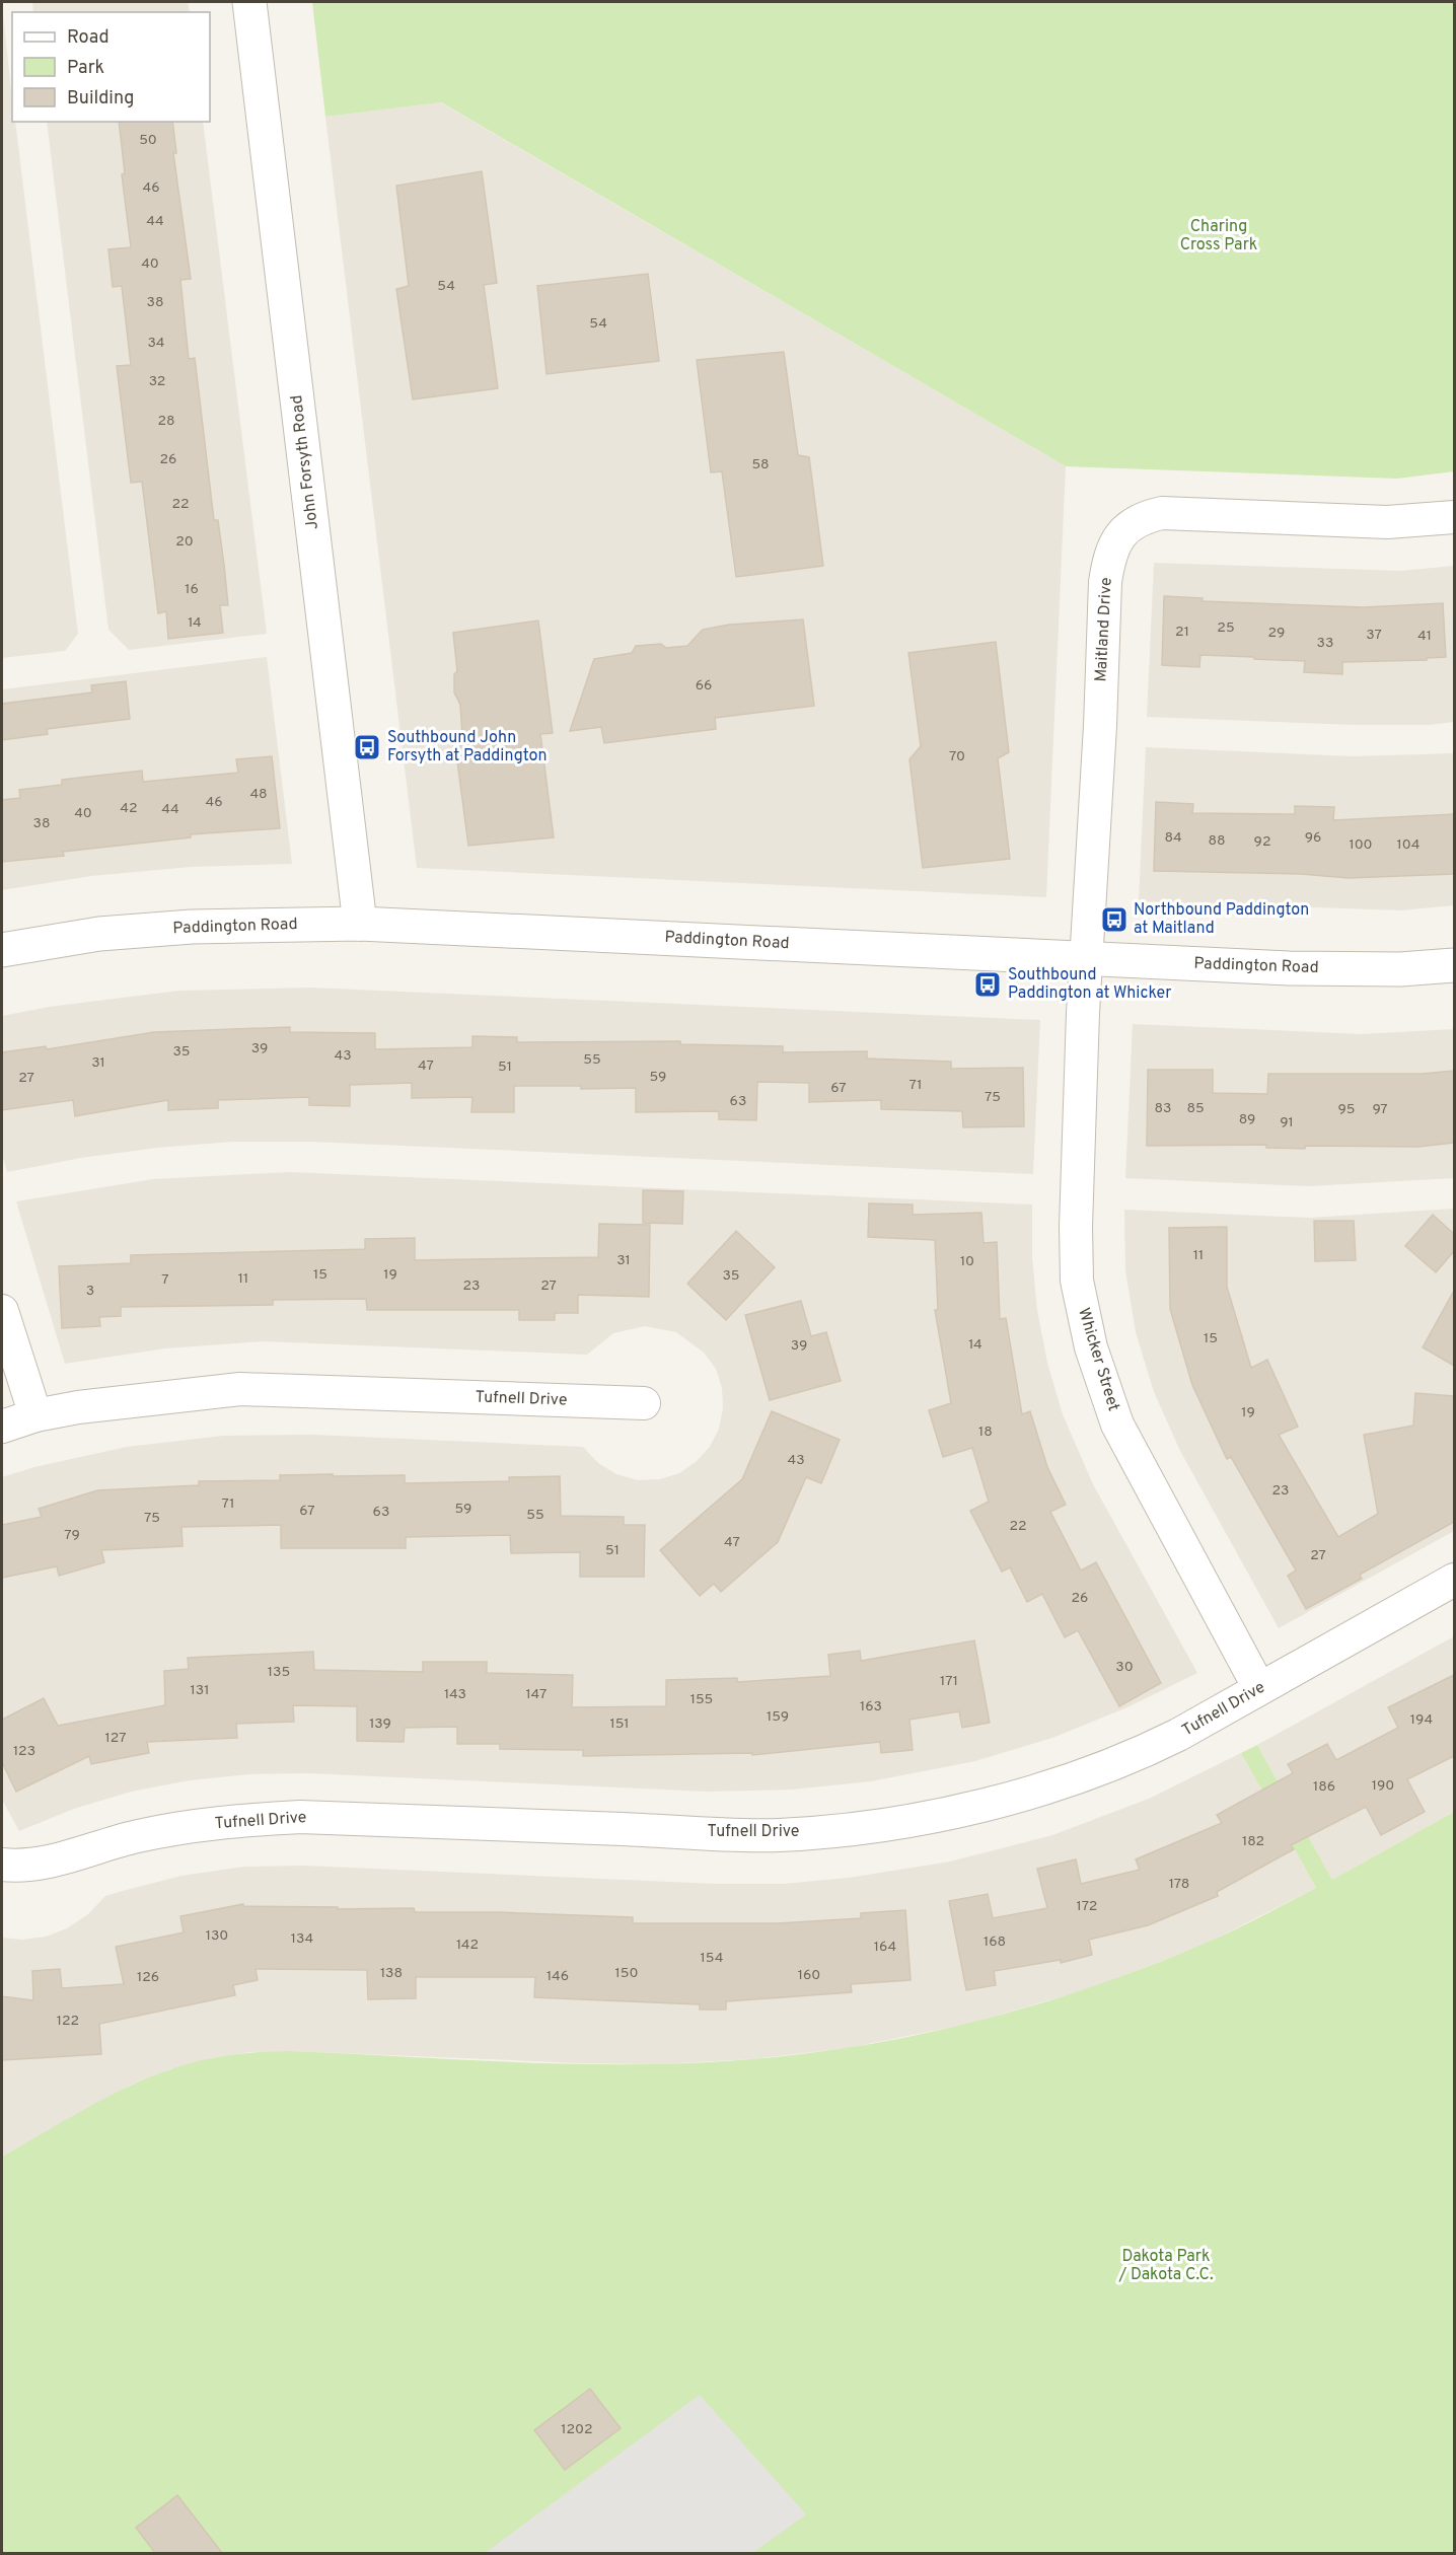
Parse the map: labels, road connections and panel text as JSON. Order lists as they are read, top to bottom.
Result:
{
  "streets": {
    "street": [
      "John Forsyth Road",
      "Maitland Drive",
      "Paddington Road",
      "Whicker Street",
      "Tufnell Drive"
    ]
  },
  "crossings": [
    ["John Forsyth Road", "Paddington Road"],
    ["Maitland Drive", "Paddington Road"],
    ["Maitland Drive", "Whicker Street"],
    ["Paddington Road", "Whicker Street"],
    ["Whicker Street", "Tufnell Drive"]
  ],
  "parks": ["Charing Cross Park", "Dakota Park / Dakota C.C."],
  "places": {
    "bus stop": ["Southbound John Forsyth at Paddington", "Northbound Paddington at Maitland", "Southbound Paddington at Whicker"]
  },
  "house_numbers": [
    "50",
    "46",
    "44",
    "40",
    "54",
    "38",
    "54",
    "34",
    "32",
    "28",
    "26",
    "58",
    "22",
    "20",
    "16",
    "14",
    "25",
    "21",
    "29",
    "37",
    "41",
    "33",
    "66",
    "70",
    "48",
    "46",
    "42",
    "44",
    "40",
    "38",
    "84",
    "96",
    "88",
    "92",
    "100",
    "104",
    "39",
    "35",
    "43",
    "55",
    "31",
    "47",
    "51",
    "59",
    "27",
    "71",
    "67",
    "75",
    "63",
    "83",
    "85",
    "95",
    "97",
    "89",
    "91",
    "11",
    "31",
    "10",
    "15",
    "19",
    "35",
    "11",
    "7",
    "23",
    "27",
    "3",
    "15",
    "14",
    "39",
    "19",
    "18",
    "43",
    "23",
    "71",
    "59",
    "67",
    "63",
    "55",
    "75",
    "22",
    "79",
    "47",
    "51",
    "27",
    "26",
    "30",
    "135",
    "171",
    "131",
    "143",
    "147",
    "155",
    "163",
    "159",
    "194",
    "139",
    "151",
    "127",
    "123",
    "190",
    "186",
    "182",
    "178",
    "172",
    "130",
    "134",
    "168",
    "142",
    "164",
    "154",
    "138",
    "150",
    "160",
    "146",
    "126",
    "122",
    "1202"
  ],
  "legend": ["Road", "Park", "Building"]
}
